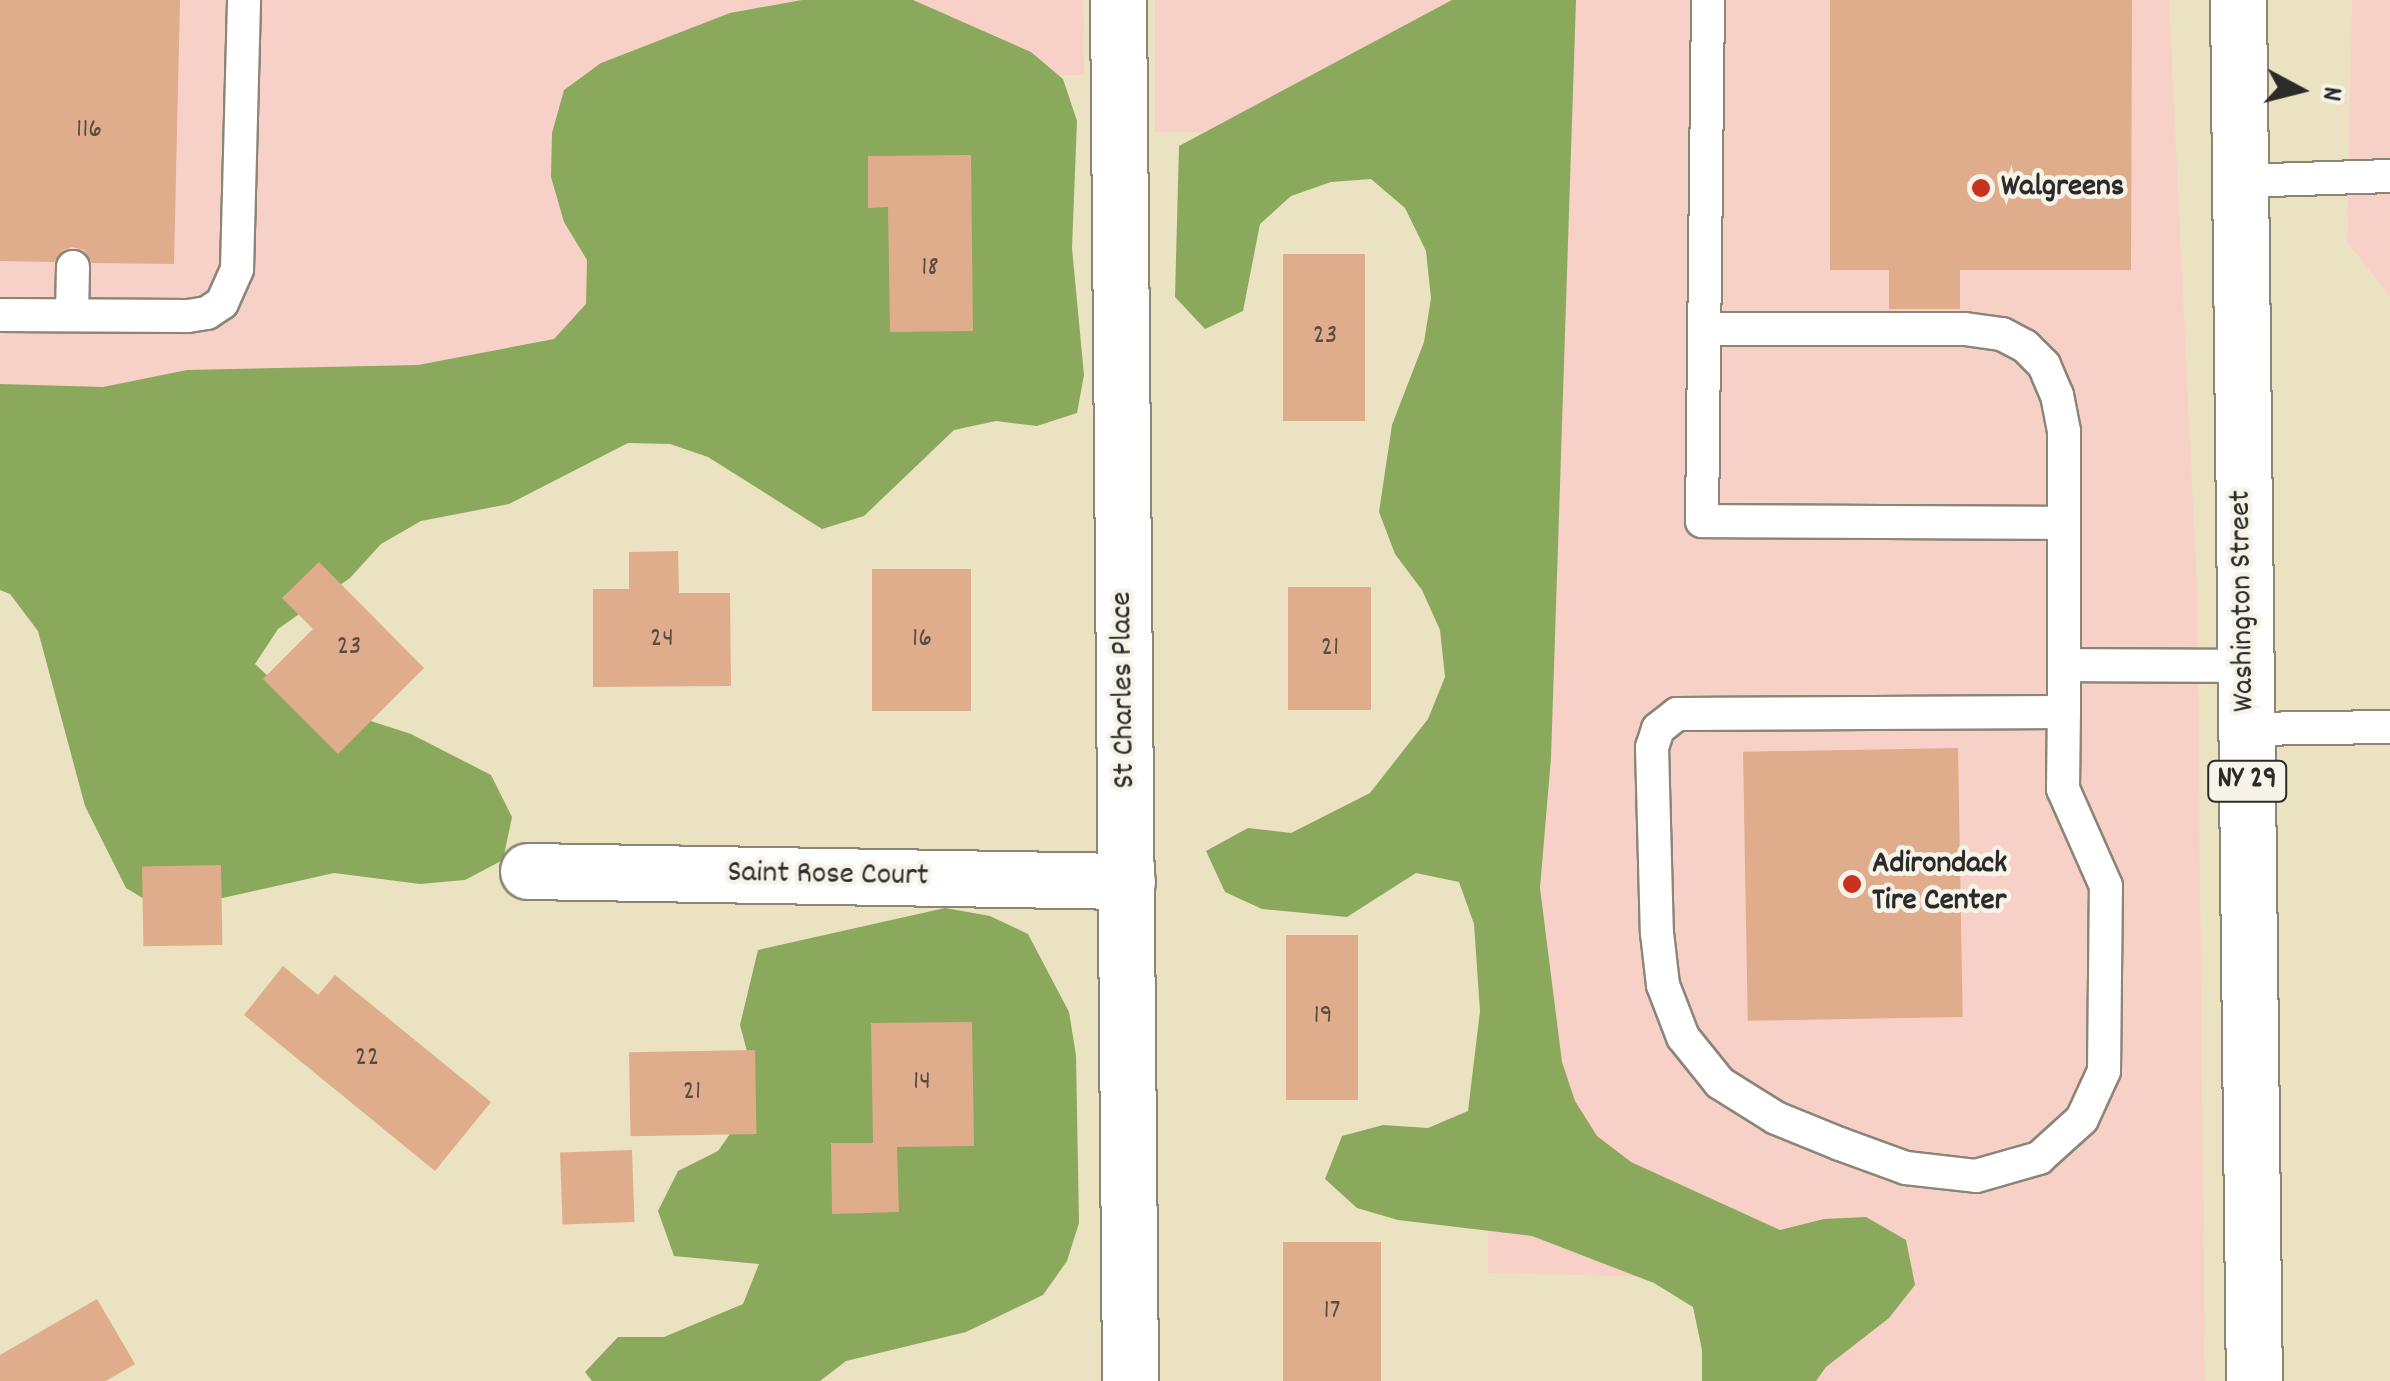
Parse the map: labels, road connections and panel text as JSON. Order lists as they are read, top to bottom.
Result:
{
  "streets": {
    "main road": [
      "Washington Street",
      "St Charles Place",
      "NY 29",
      "Saint Rose Court"
    ]
  },
  "crossings": [
    ["St Charles Place", "Saint Rose Court"]
  ],
  "places": ["Walgreens", "Adirondack Tire Center"],
  "house_numbers": [
    "116",
    "18",
    "23",
    "24",
    "16",
    "23",
    "21",
    "19",
    "22",
    "14",
    "21",
    "17"
  ],
  "north": "right"
}
